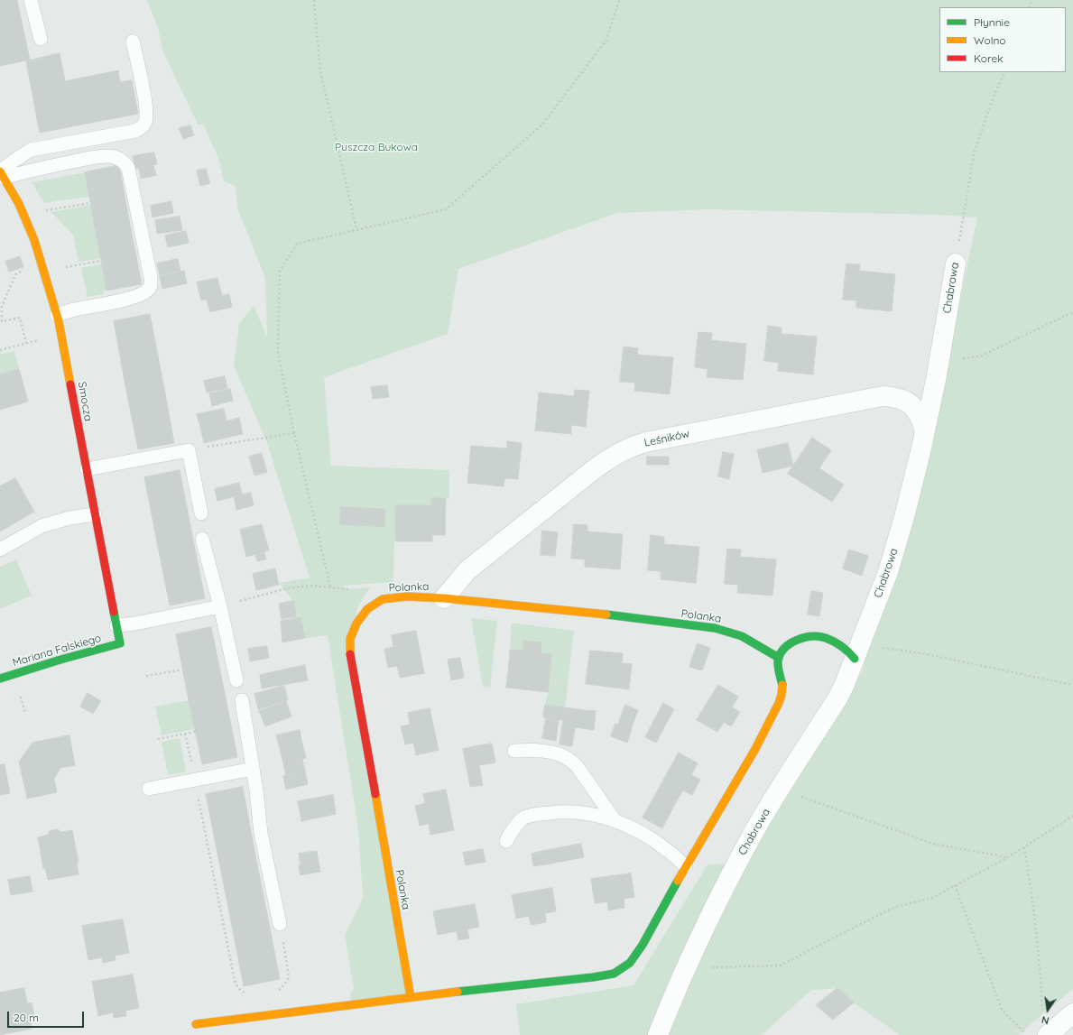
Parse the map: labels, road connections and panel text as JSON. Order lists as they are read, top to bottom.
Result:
{
  "streets": {
    "street": [
      "Chabrowa",
      "Smocza",
      "Leśników",
      "Polanka",
      "Mariana Falskiego"
    ]
  },
  "crossings": [
    ["Chabrowa", "Leśników"],
    ["Smocza", "Mariana Falskiego"],
    ["Leśników", "Polanka"]
  ],
  "parks": ["Puszcza Bukowa"],
  "legend": ["Płynnie", "Wolno", "Korek"],
  "scale_bar": "20 m",
  "north": "bottom"
}
